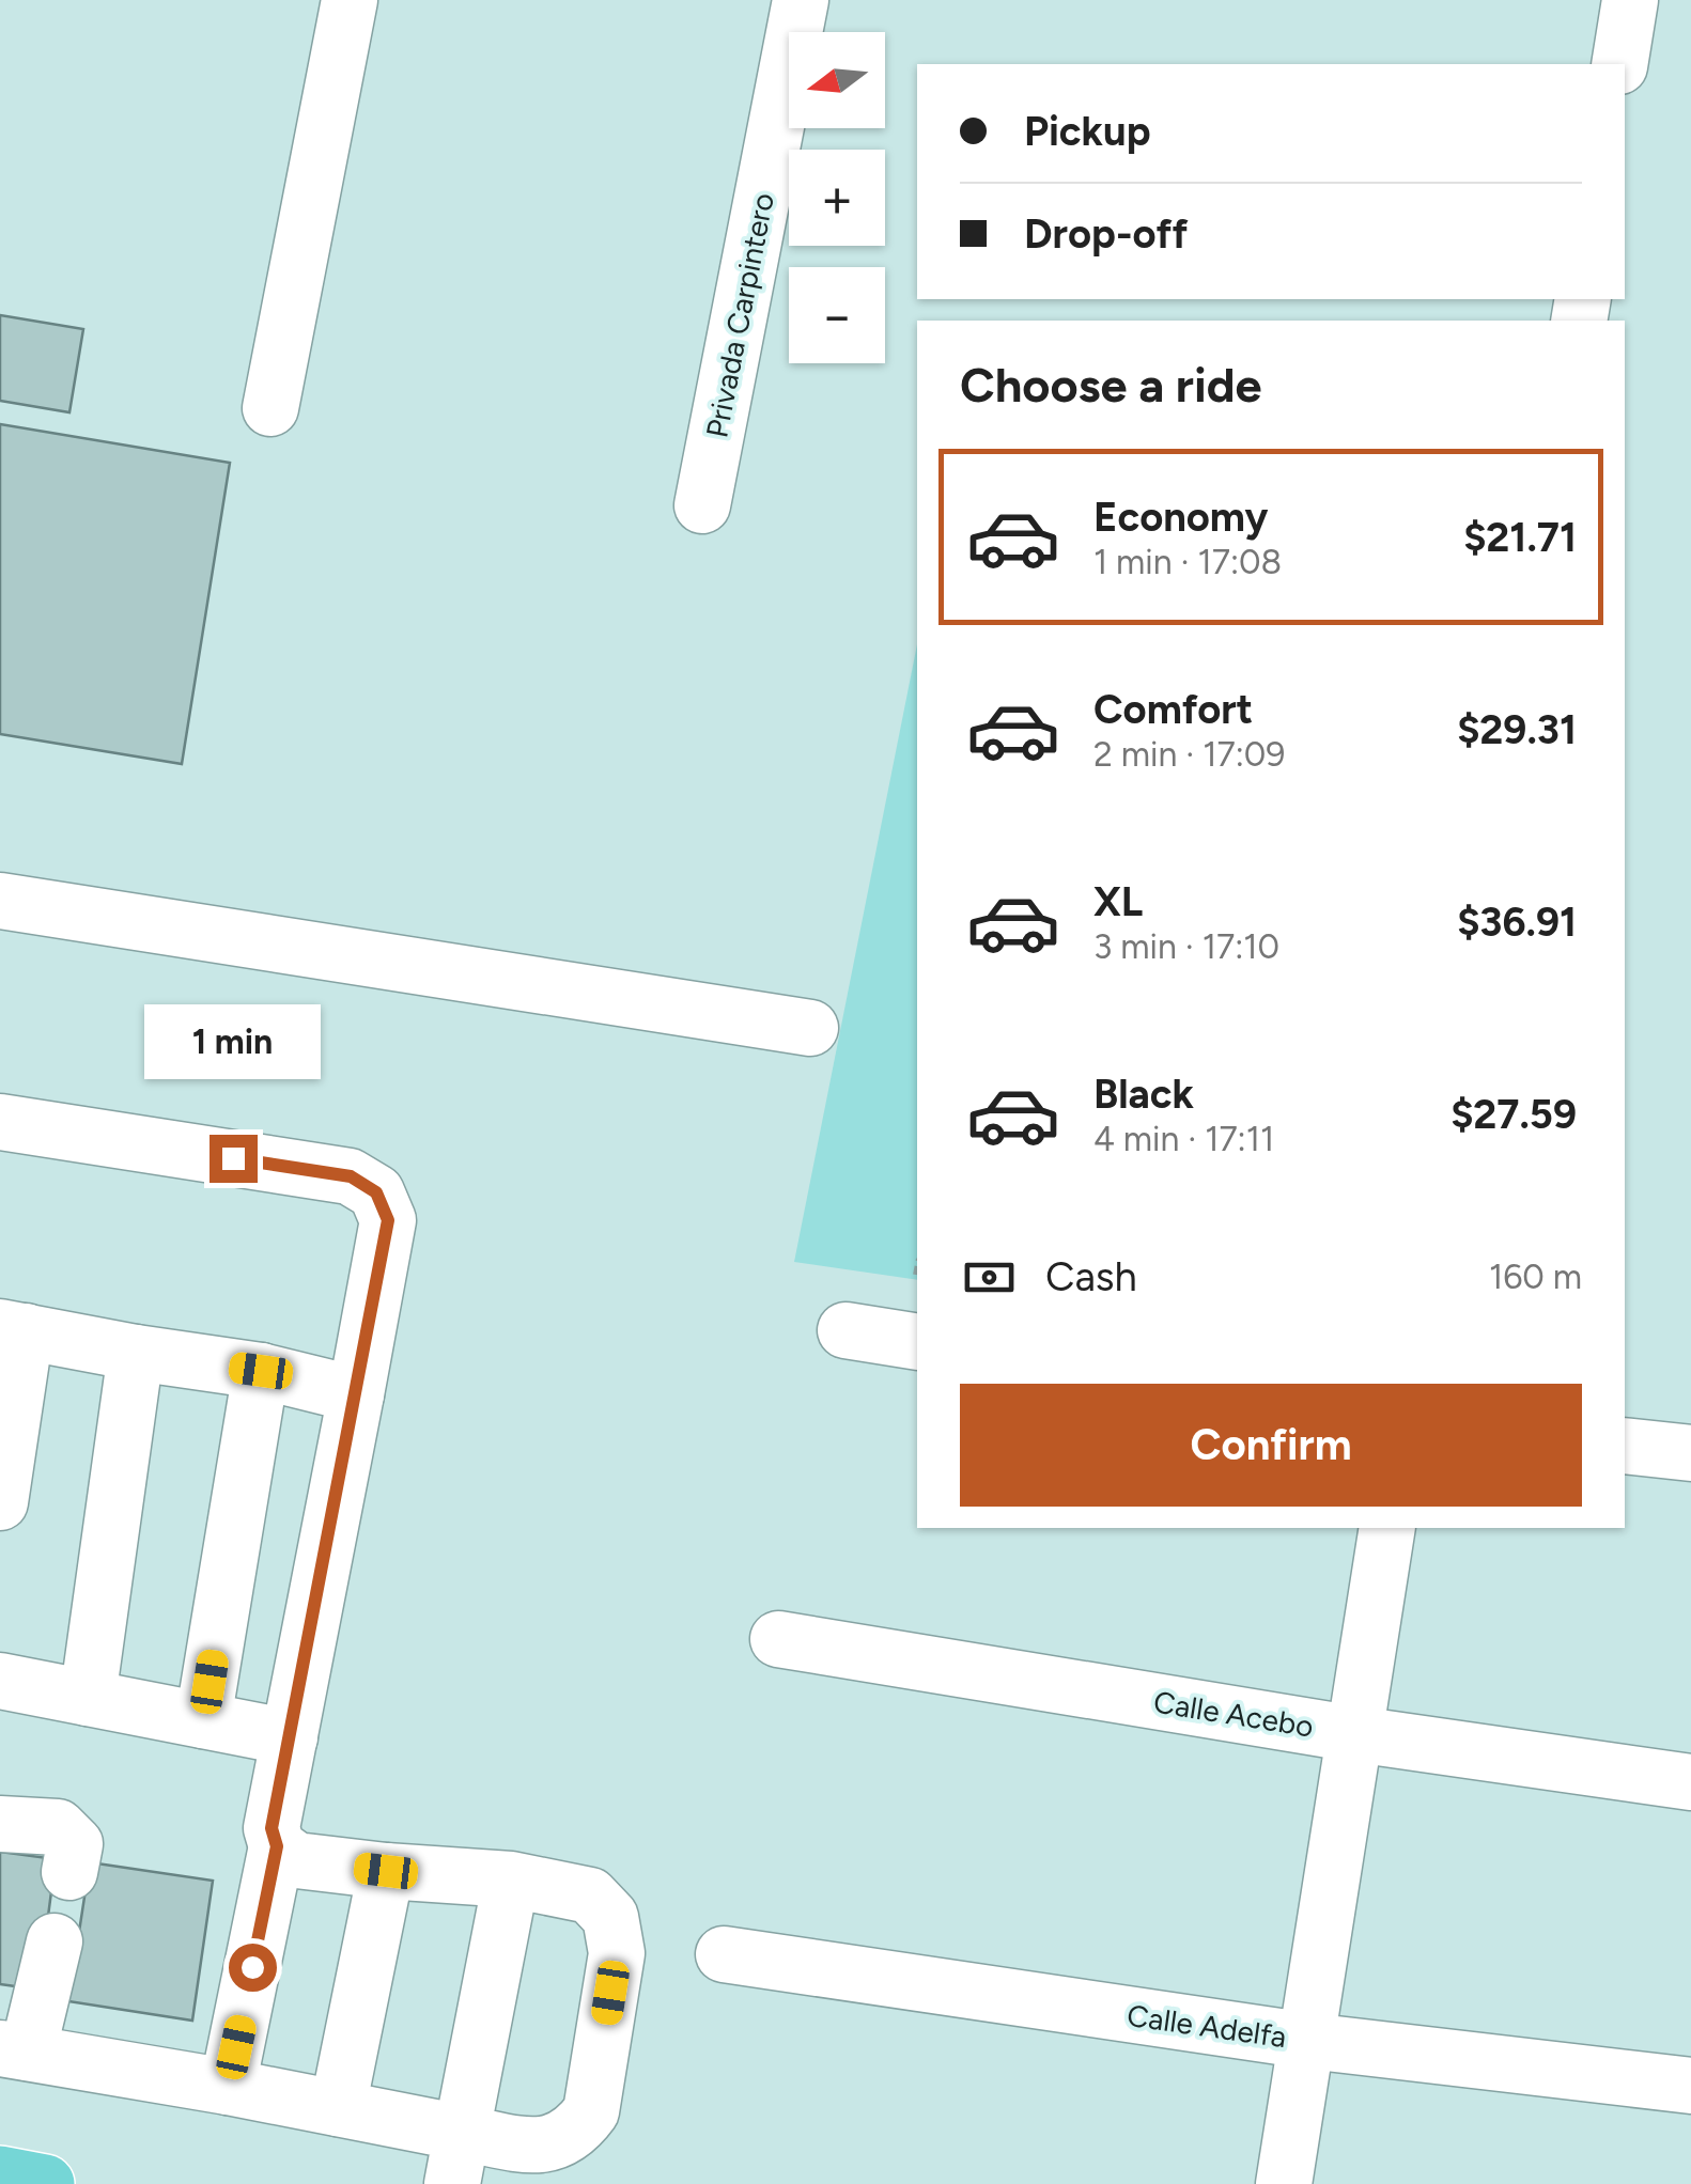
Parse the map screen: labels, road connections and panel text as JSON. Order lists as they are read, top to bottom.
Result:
{
  "streets": {
    "street": ["Privada Carpintero", "Calle Acebo", "Calle Adelfa"]
  },
  "north": "left",
  "page": {
    "map_buttons": ["+", "−"],
    "banner": ["Pickup", "Drop-off"],
    "heading": "Choose a ride",
    "list": [
      {
        "name": "Economy",
        "note": "1 min · 17:08",
        "value": "$21.71"
      },
      {
        "name": "Comfort",
        "note": "2 min · 17:09",
        "value": "$29.31"
      },
      {
        "name": "XL",
        "note": "3 min · 17:10",
        "value": "$36.91"
      },
      {
        "name": "Black",
        "note": "4 min · 17:11",
        "value": "$27.59"
      }
    ],
    "bubble": "1 min",
    "pay": ["Cash", "160 m"],
    "buttons": "Confirm"
  }
}
